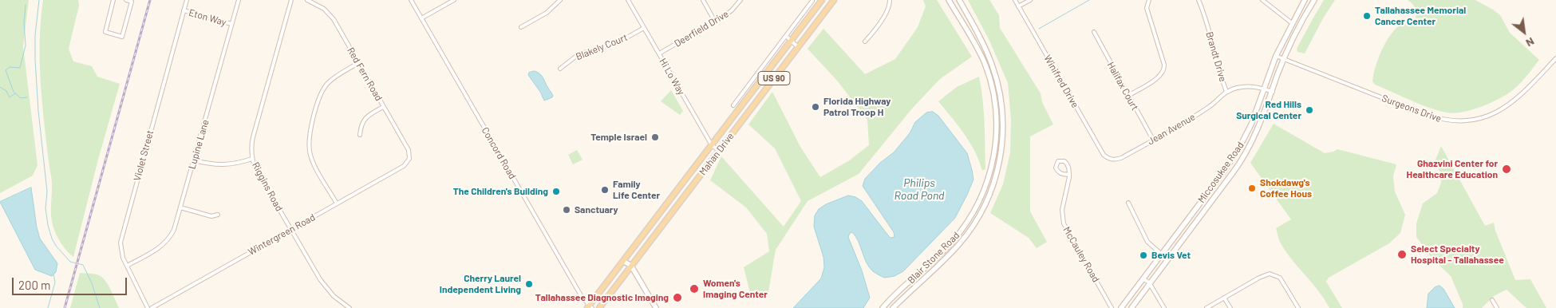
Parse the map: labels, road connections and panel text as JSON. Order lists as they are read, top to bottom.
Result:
{
  "streets": {
    "main road": ["US 90", "Mahan Drive"],
    "street": [
      "Eton Way",
      "Deerfield Drive",
      "Blakely Court",
      "Brandt Drive",
      "Red Fern Road",
      "Hi Lo Way",
      "Winifred Drive",
      "Halifax Court",
      "Surgeons Drive",
      "Jean Avenue",
      "Lupine Lane",
      "Concord Road",
      "Violet Street",
      "Miccosukee Road",
      "Riggins Road",
      "Wintergreen Road",
      "McCauley Road",
      "Blair Stone Road"
    ]
  },
  "crossings": [
    ["Eton Way", "Lupine Lane"],
    ["Eton Way", "Violet Street"],
    ["Deerfield Drive", "Hi Lo Way"],
    ["Blakely Court", "Hi Lo Way"],
    ["Brandt Drive", "Jean Avenue"],
    ["Brandt Drive", "Miccosukee Road"],
    ["Red Fern Road", "Wintergreen Road"],
    ["Hi Lo Way", "Mahan Drive"],
    ["Winifred Drive", "Jean Avenue"],
    ["Halifax Court", "Jean Avenue"],
    ["Surgeons Drive", "Miccosukee Road"],
    ["Lupine Lane", "Violet Street"],
    ["Concord Road", "Mahan Drive"],
    ["Riggins Road", "Wintergreen Road"]
  ],
  "water": ["Philips Road Pond"],
  "places": [
    "Tallahassee Memorial Cancer Center",
    "Florida Highway Patrol Troop H",
    "Red Hills Surgical Center",
    "Temple Israel",
    "Ghazvini Center for Healthcare Education",
    "Shokdawg's Coffee Hous",
    "Family Life Center",
    "The Children's Building",
    "Sanctuary",
    "Select Specialty Hospital - Tallahassee",
    "Bevis Vet",
    "Cherry Laurel Independent Living",
    "Women's Imaging Center",
    "Tallahassee Diagnostic Imaging"
  ],
  "scale_bar": "200 m",
  "north": "bottom right"
}
